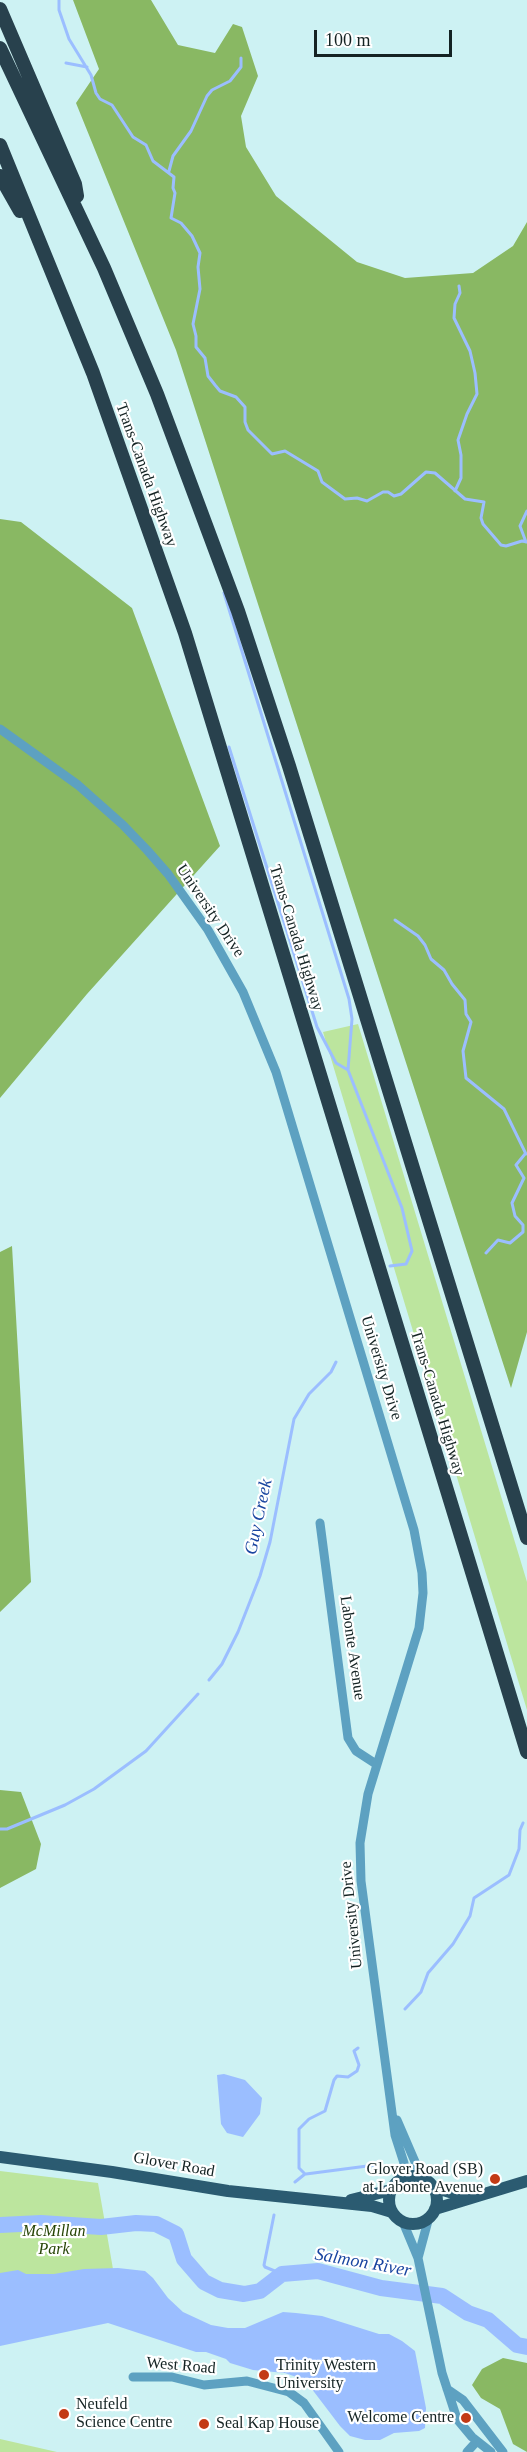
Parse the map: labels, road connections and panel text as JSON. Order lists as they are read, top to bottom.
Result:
{
  "streets": {
    "highway": ["Trans-Canada Highway"],
    "main road": ["Glover Road"],
    "street": ["University Drive", "Labonte Avenue", "West Road"]
  },
  "crossings": [
    ["University Drive", "Labonte Avenue"],
    ["University Drive", "Glover Road"]
  ],
  "water": ["Guy Creek", "Salmon River"],
  "parks": ["McMillan Park"],
  "places": [
    "Glover Road (SB) at Labonte Avenue",
    "Trinity Western University",
    "Neufeld Science Centre",
    "Welcome Centre",
    "Seal Kap House"
  ],
  "scale_bar": "100 m"
}
